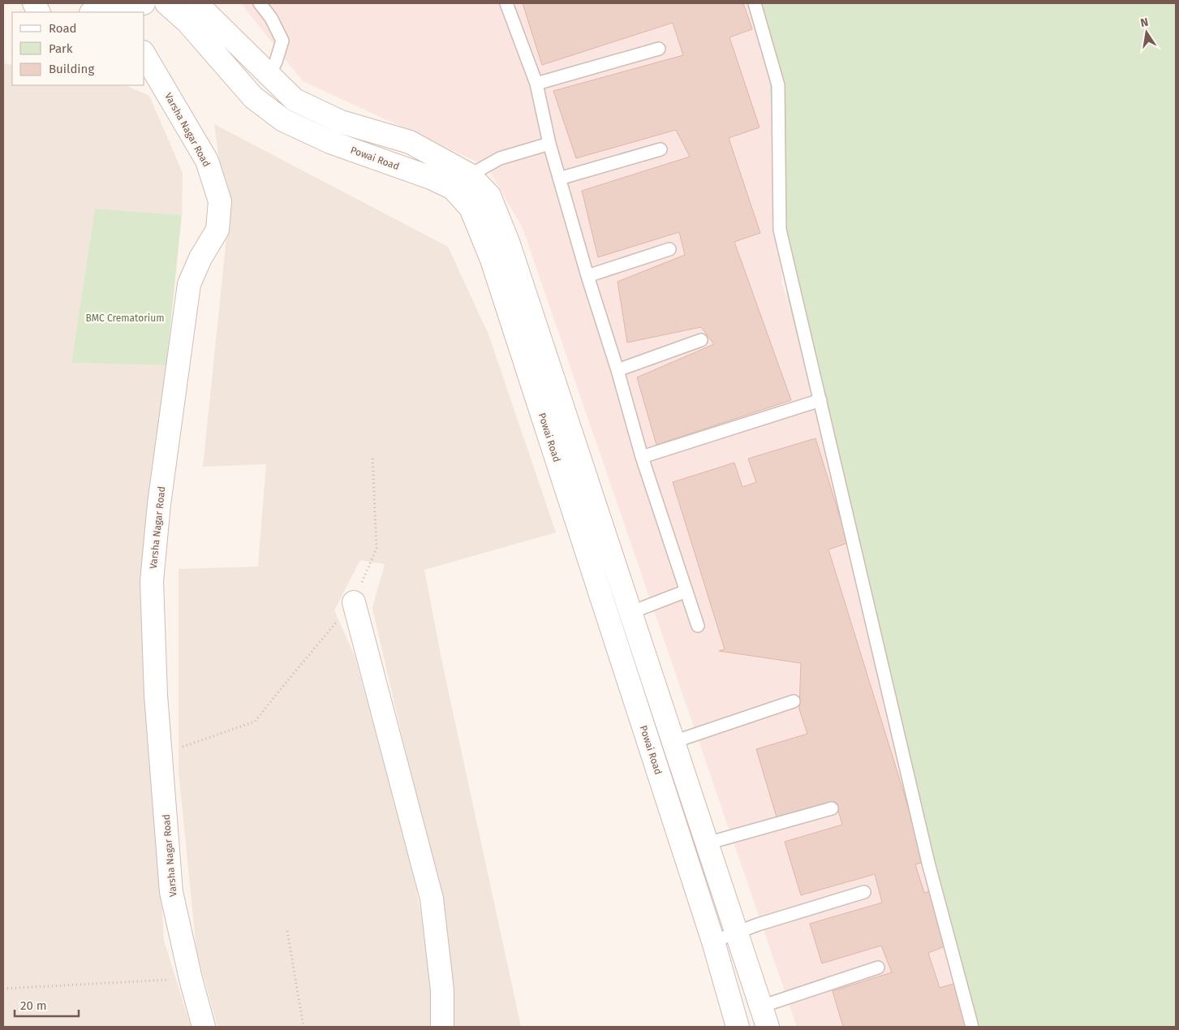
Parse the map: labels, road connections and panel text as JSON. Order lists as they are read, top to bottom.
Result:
{
  "streets": {
    "main road": ["Varsha Nagar Road", "Powai Road"]
  },
  "parks": ["BMC Crematorium"],
  "legend": ["Road", "Park", "Building"],
  "scale_bar": "20 m",
  "north": "top"
}
